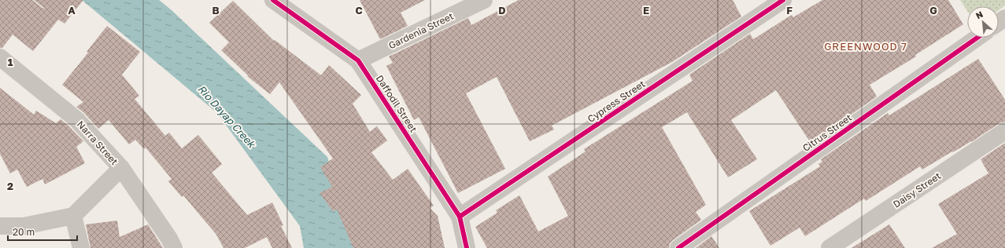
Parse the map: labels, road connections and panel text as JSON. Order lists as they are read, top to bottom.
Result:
{
  "streets": {
    "street": [
      "Gardenia Street",
      "Cypress Street",
      "Daffodil Street",
      "Citrus Street",
      "Narra Street",
      "Daisy Street"
    ]
  },
  "crossings": [
    ["Gardenia Street", "Daffodil Street"],
    ["Cypress Street", "Daffodil Street"]
  ],
  "districts": ["GREENWOOD 7"],
  "water": ["Rio Dayap Creek"],
  "scale_bar": "20 m",
  "north": "top left",
  "grid": {
    "columns": [
      "A",
      "B",
      "C",
      "D",
      "E",
      "F",
      "G"
    ],
    "rows": ["1", "2"]
  }
}
